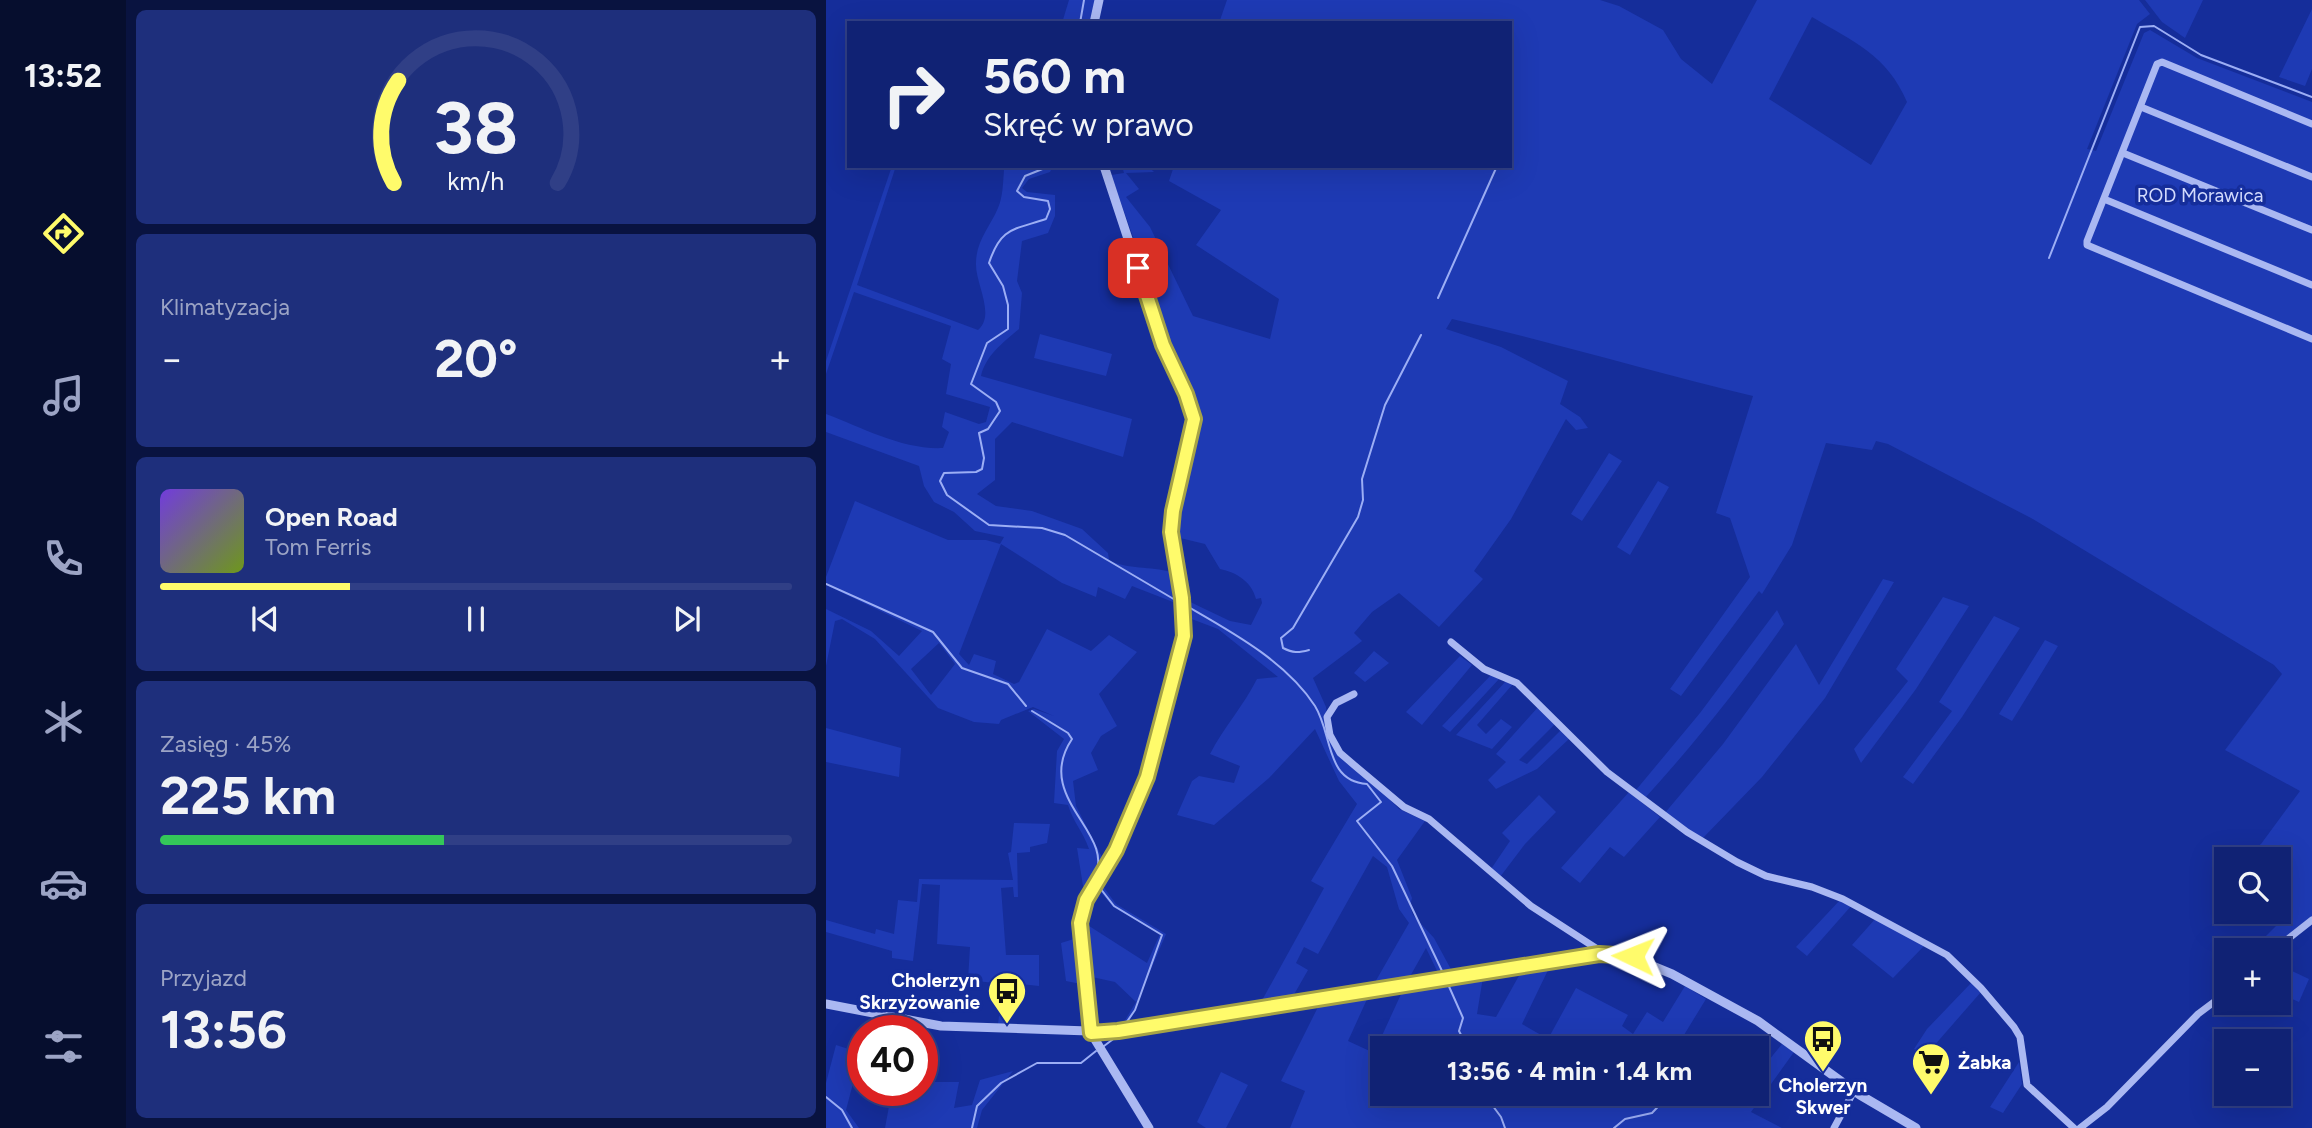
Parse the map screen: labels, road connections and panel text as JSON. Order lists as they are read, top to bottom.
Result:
{
  "parks": ["ROD Morawica"],
  "places": {
    "bus stop": ["Cholerzyn Skrzyżowanie", "Cholerzyn Skwer"],
    "supermarket": ["Żabka"]
  },
  "page": {
    "tabs": "13:52",
    "turn": ["560 m", "Skręć w prawo"],
    "tile": [
      "Klimatyzacja",
      ["Zasięg · 45%", "225 km"],
      ["Przyjazd", "13:56"]
    ],
    "heat": ["−", "20°", "+"],
    "song": ["Open Road", "Tom Ferris"],
    "map_buttons": ["+", "−"],
    "limit": "40",
    "trip": "13:56 · 4 min · 1.4 km",
    "gauge": ["38", "km/h"]
  }
}
